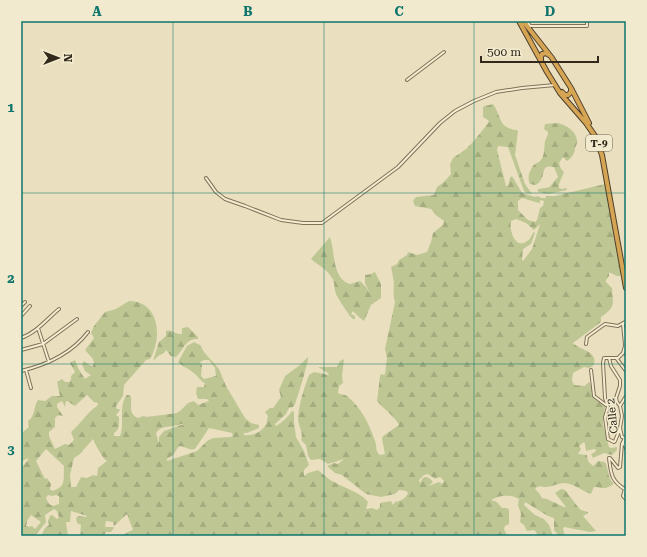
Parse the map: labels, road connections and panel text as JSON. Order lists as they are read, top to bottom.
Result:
{
  "streets": {
    "highway": ["T-9"],
    "street": ["Calle 2"]
  },
  "scale_bar": "500 m",
  "north": "right",
  "grid": {
    "columns": [
      "A",
      "B",
      "C",
      "D"
    ],
    "rows": ["1", "2", "3"]
  }
}
